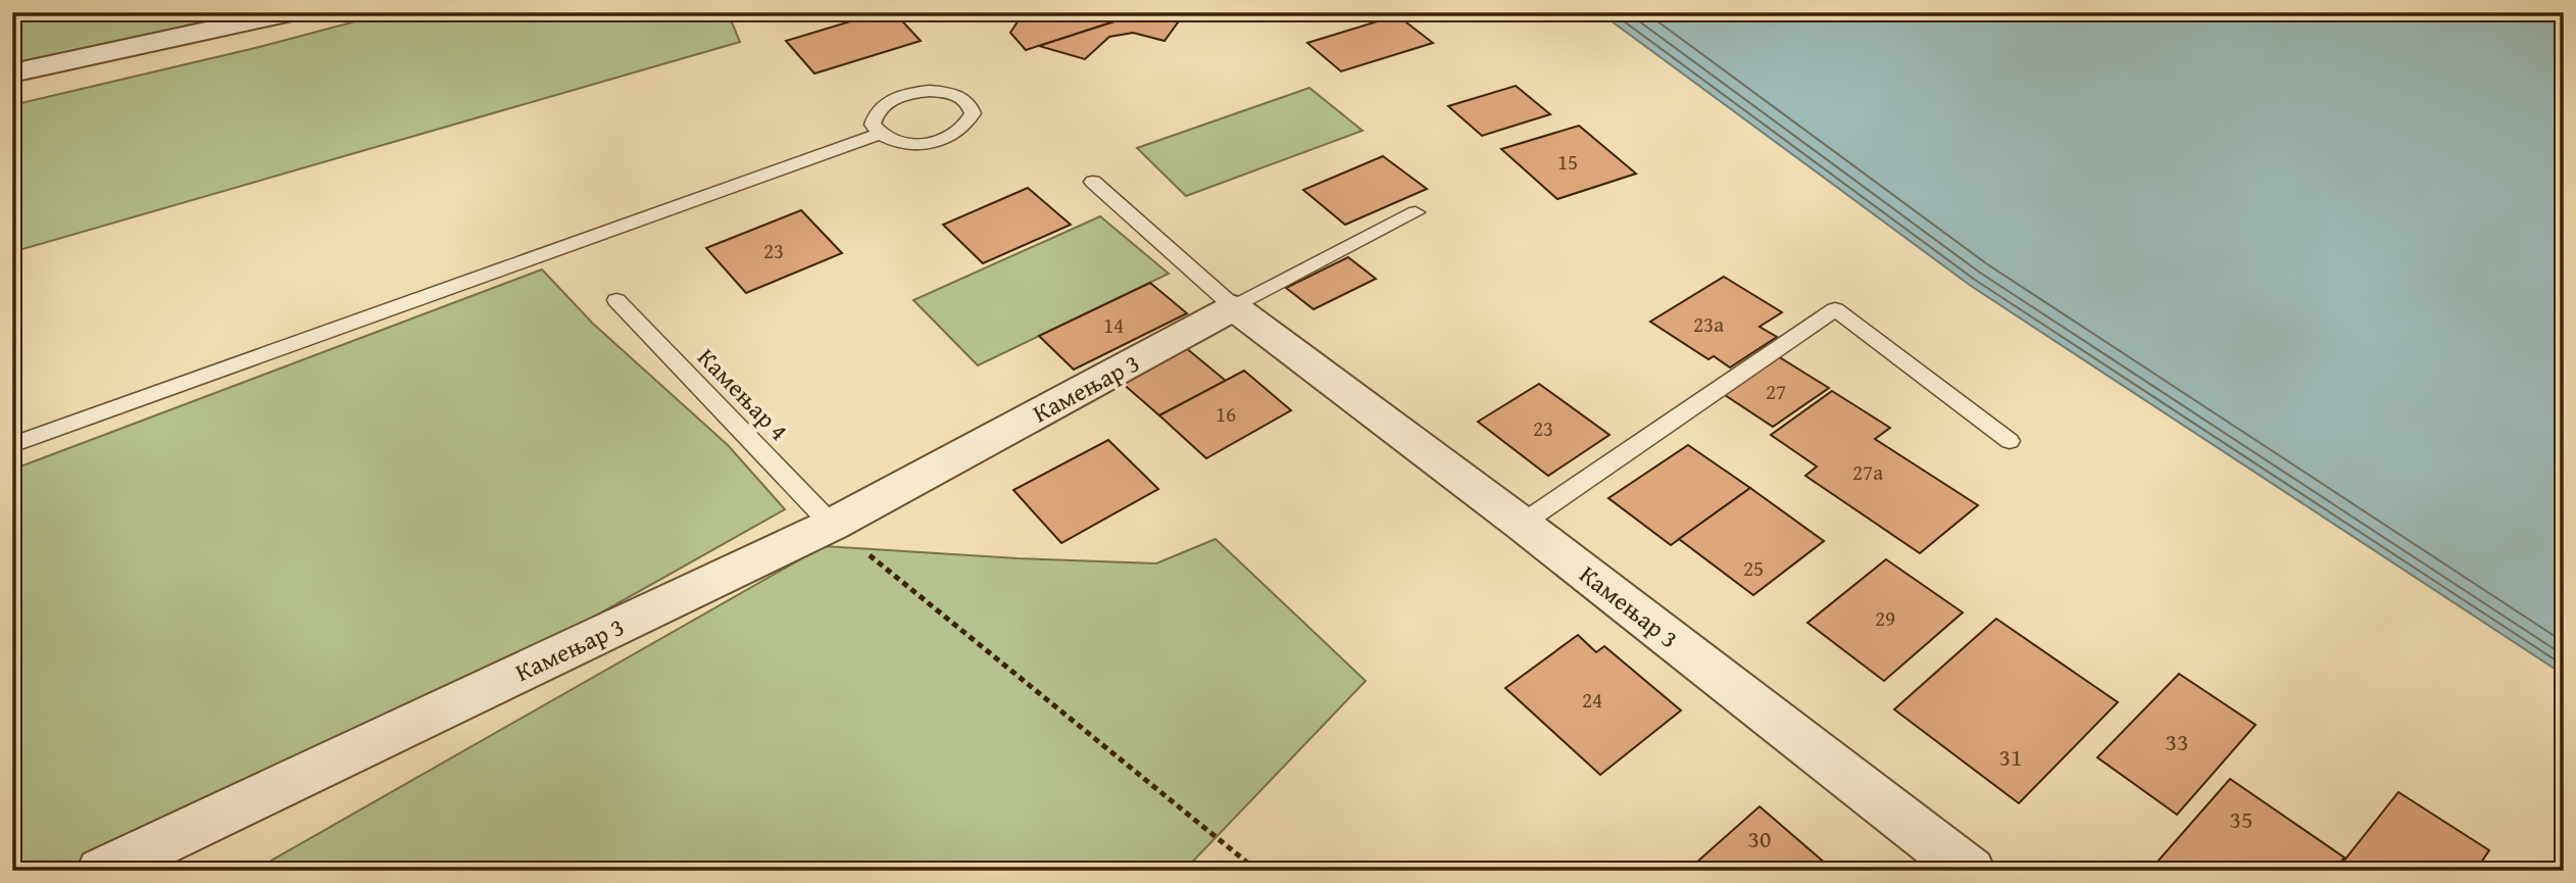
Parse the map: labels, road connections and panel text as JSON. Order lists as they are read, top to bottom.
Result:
{
  "streets": {
    "street": ["Камењар 3"],
    "lane": ["Камењар 4"]
  },
  "crossings": [
    ["Камењар 3", "Камењар 4"]
  ],
  "house_numbers": [
    "15",
    "23",
    "23a",
    "14",
    "27",
    "16",
    "23",
    "27a",
    "25",
    "29",
    "24",
    "33",
    "31",
    "35",
    "30"
  ]
}
